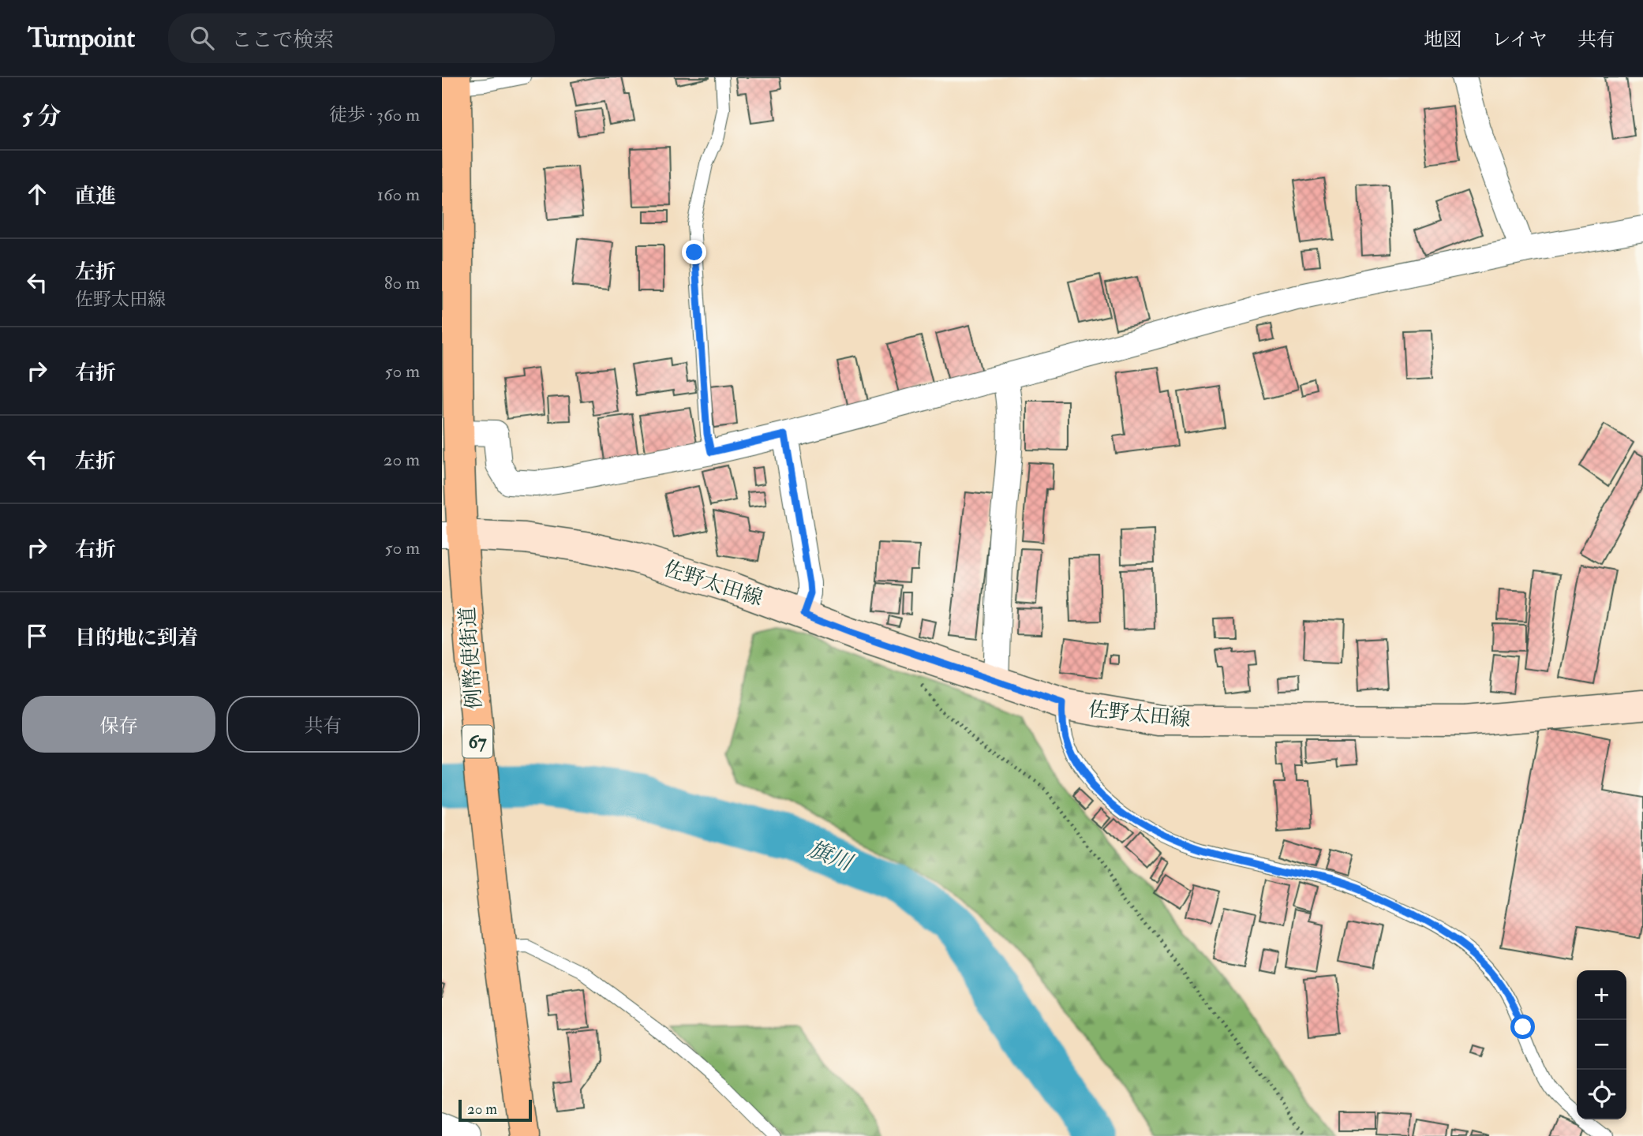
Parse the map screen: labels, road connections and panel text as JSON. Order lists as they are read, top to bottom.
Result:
{
  "streets": {
    "main road": ["佐野太田線", "例幣使街道", "67"]
  },
  "crossings": [
    ["佐野太田線", "例幣使街道"]
  ],
  "water": ["旗川"],
  "scale_bar": "20 m",
  "page": {
    "header": "Turnpoint",
    "search": "ここで検索",
    "nav": ["地図", "レイヤ", "共有"],
    "heading": ["5 分", "徒歩 · 360 m"],
    "list": [
      ["直進", "160 m"],
      ["左折", "佐野太田線", "80 m"],
      ["右折", "50 m"],
      ["左折", "20 m"],
      ["右折", "50 m"],
      "目的地に到着"
    ],
    "buttons": ["保存", "共有"],
    "map_buttons": ["+", "−"],
    "scale": "20 m"
  }
}
